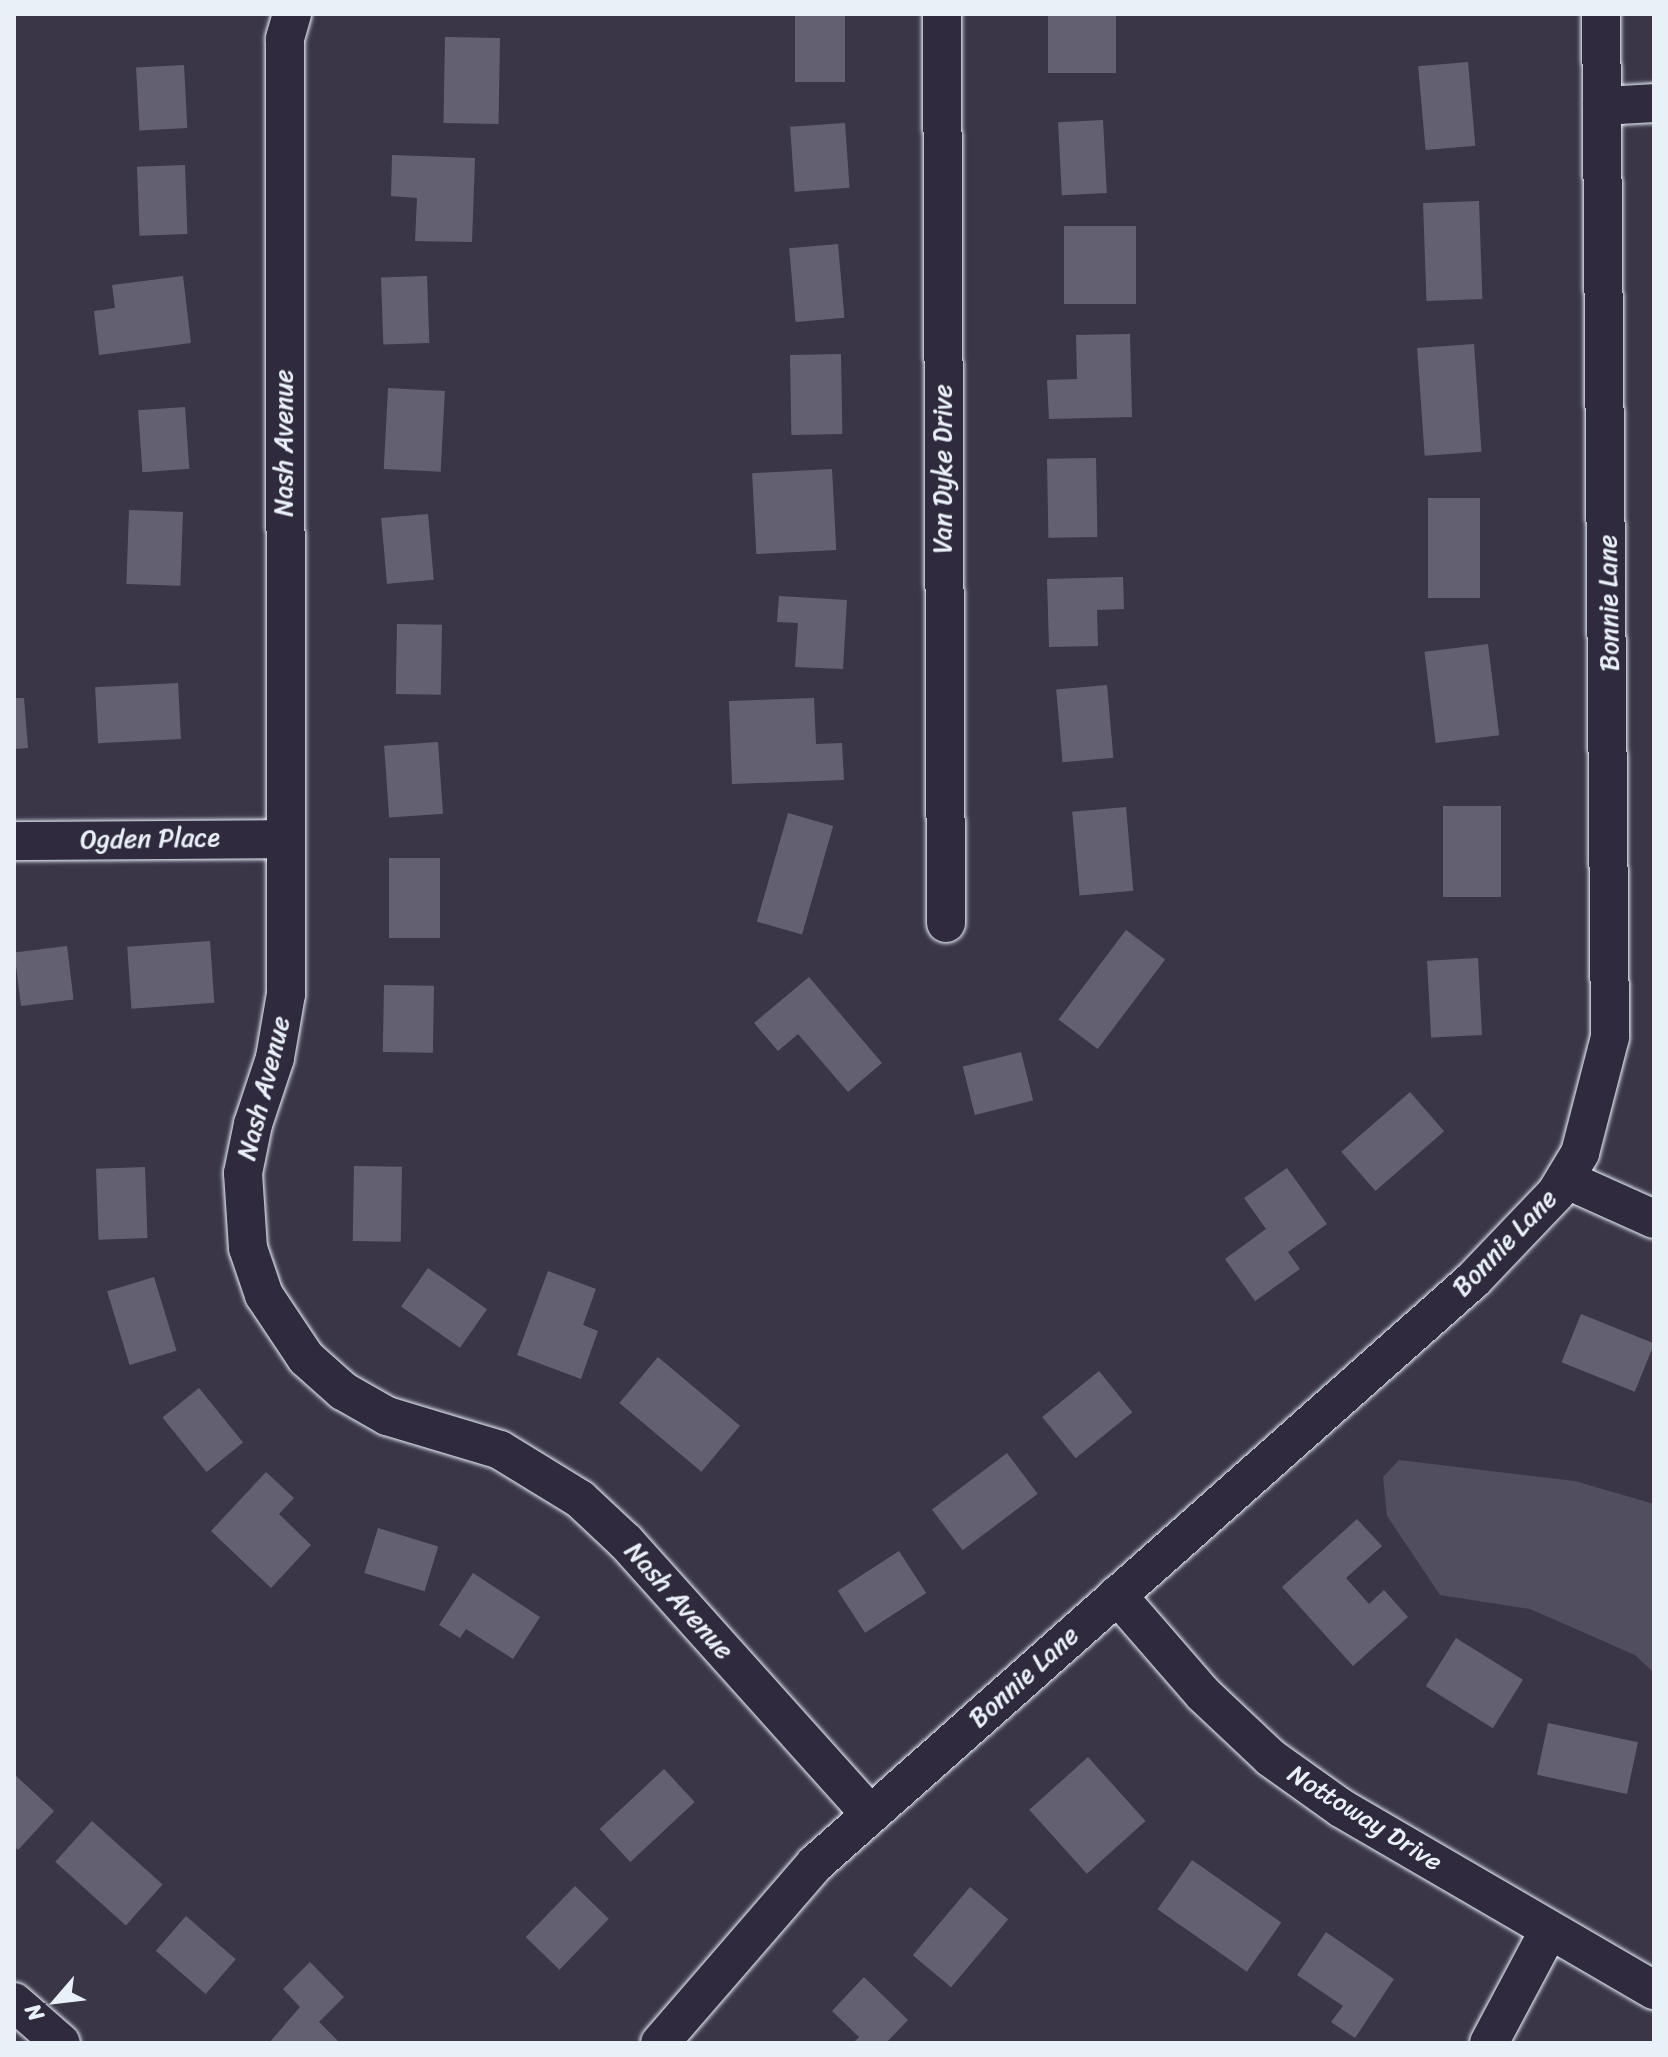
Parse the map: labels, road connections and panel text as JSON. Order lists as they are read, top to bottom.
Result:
{
  "streets": {
    "street": [
      "Nash Avenue",
      "Van Dyke Drive",
      "Bonnie Lane",
      "Ogden Place",
      "Nottoway Drive"
    ]
  },
  "crossings": [
    ["Nash Avenue", "Bonnie Lane"],
    ["Nash Avenue", "Ogden Place"],
    ["Bonnie Lane", "Nottoway Drive"]
  ],
  "north": "bottom left"
}
